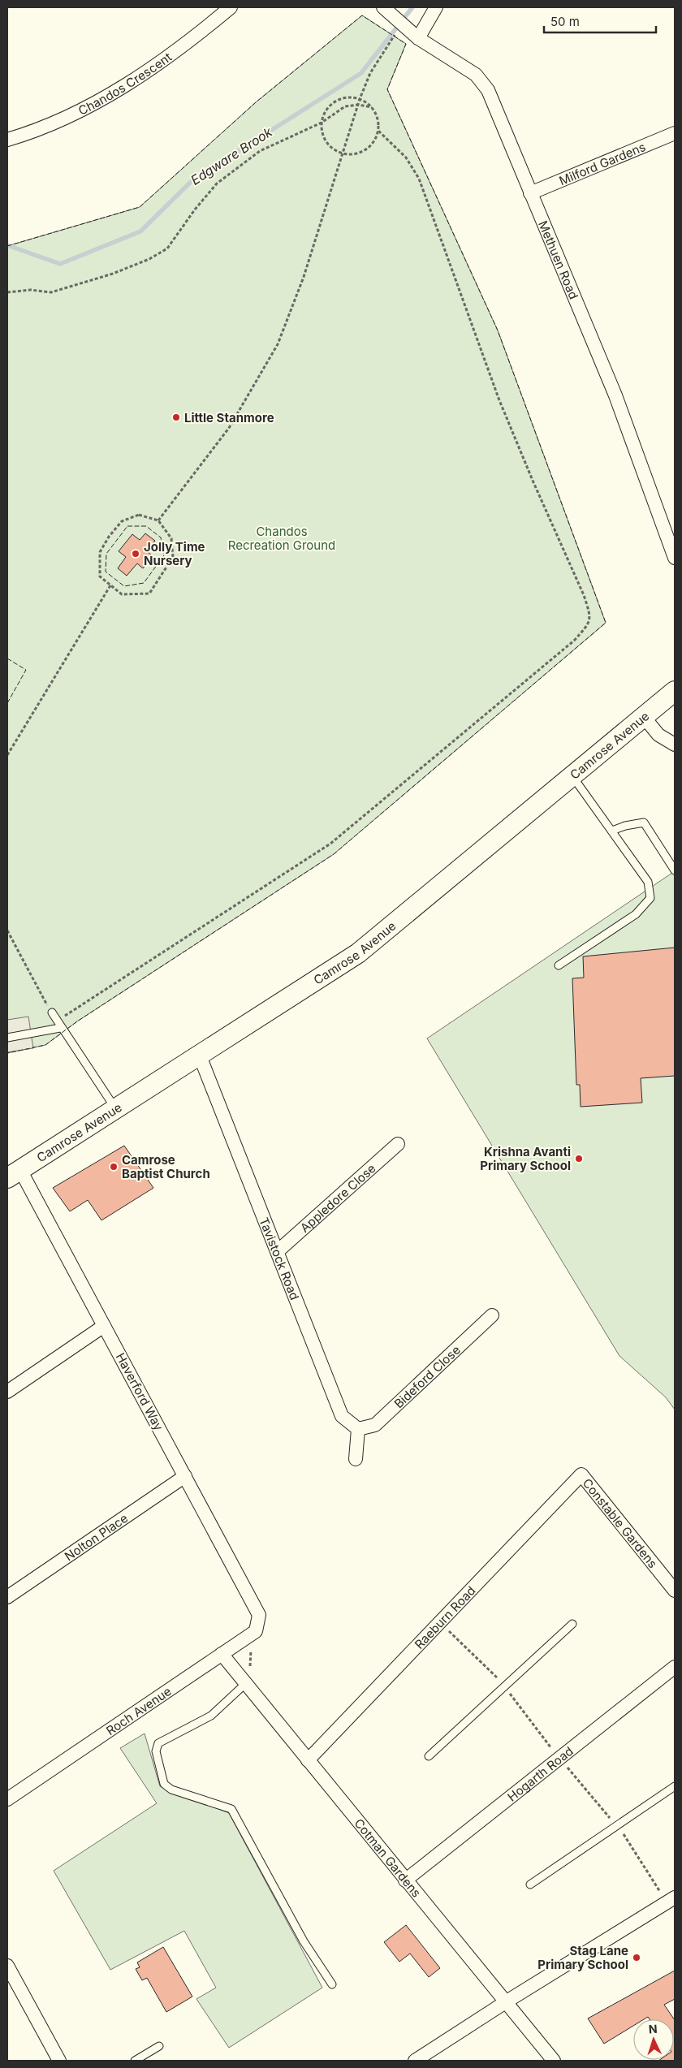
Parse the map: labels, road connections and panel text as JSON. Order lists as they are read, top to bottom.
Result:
{
  "streets": {
    "street": [
      "Chandos Crescent",
      "Milford Gardens",
      "Methuen Road",
      "Camrose Avenue",
      "Appledore Close",
      "Tavistock Road",
      "Bideford Close",
      "Haverford Way",
      "Constable Gardens",
      "Nolton Place",
      "Raeburn Road",
      "Roch Avenue",
      "Hogarth Road",
      "Cotman Gardens"
    ]
  },
  "crossings": [
    ["Milford Gardens", "Methuen Road"],
    ["Camrose Avenue", "Tavistock Road"],
    ["Camrose Avenue", "Haverford Way"],
    ["Appledore Close", "Tavistock Road"],
    ["Tavistock Road", "Bideford Close"],
    ["Haverford Way", "Nolton Place"],
    ["Haverford Way", "Roch Avenue"],
    ["Constable Gardens", "Raeburn Road"],
    ["Raeburn Road", "Cotman Gardens"],
    ["Roch Avenue", "Cotman Gardens"],
    ["Hogarth Road", "Cotman Gardens"]
  ],
  "water": ["Edgware Brook"],
  "parks": ["Chandos Recreation Ground"],
  "places": [
    "Little Stanmore",
    "Jolly Time Nursery",
    "Krishna Avanti Primary School",
    "Camrose Baptist Church",
    "Stag Lane Primary School"
  ],
  "scale_bar": "50 m",
  "north": "top"
}
